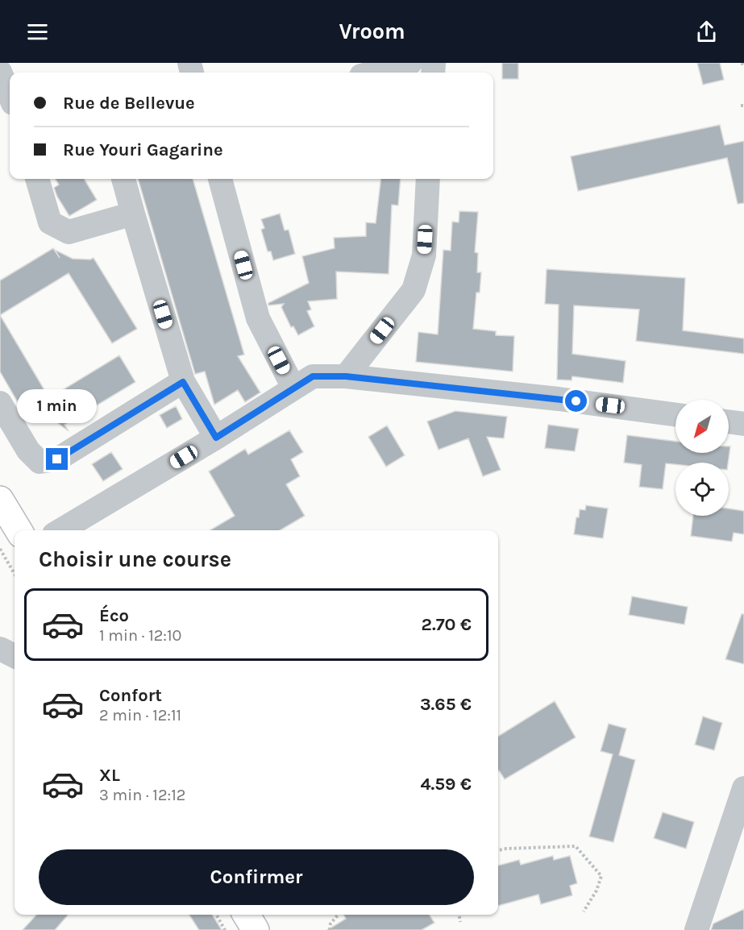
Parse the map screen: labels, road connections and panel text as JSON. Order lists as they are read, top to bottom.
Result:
{
  "north": "bottom left",
  "page": {
    "header": "Vroom",
    "banner": ["Rue de Bellevue", "Rue Youri Gagarine"],
    "bubble": "1 min",
    "heading": "Choisir une course",
    "list": [
      {
        "name": "Éco",
        "note": "1 min · 12:10",
        "value": "2.70 €"
      },
      {
        "name": "Confort",
        "note": "2 min · 12:11",
        "value": "3.65 €"
      },
      {
        "name": "XL",
        "note": "3 min · 12:12",
        "value": "4.59 €"
      }
    ],
    "buttons": "Confirmer"
  }
}
